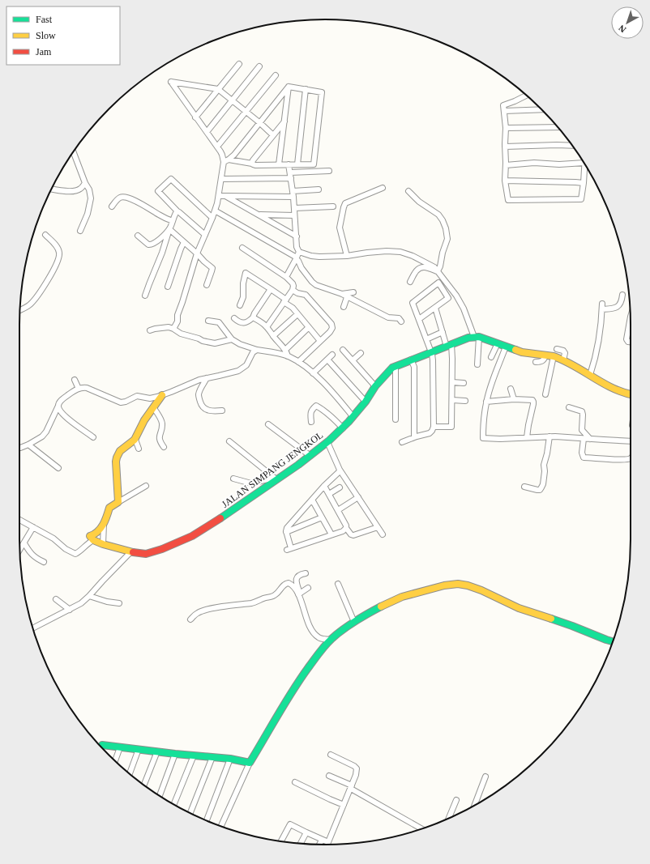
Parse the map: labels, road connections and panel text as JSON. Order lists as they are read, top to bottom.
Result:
{
  "streets": {
    "street": ["JALAN SIMPANG JENGKOL"]
  },
  "legend": ["Fast", "Slow", "Jam"],
  "north": "bottom left"
}
